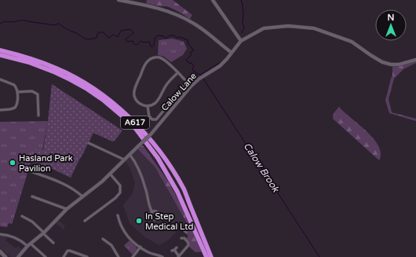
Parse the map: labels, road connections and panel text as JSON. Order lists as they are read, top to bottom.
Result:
{
  "streets": {
    "highway": ["A617"],
    "street": ["Calow Lane"]
  },
  "water": ["Calow Brook"],
  "places": ["Hasland Park Pavilion", "In Step Medical Ltd"],
  "north": "top"
}
